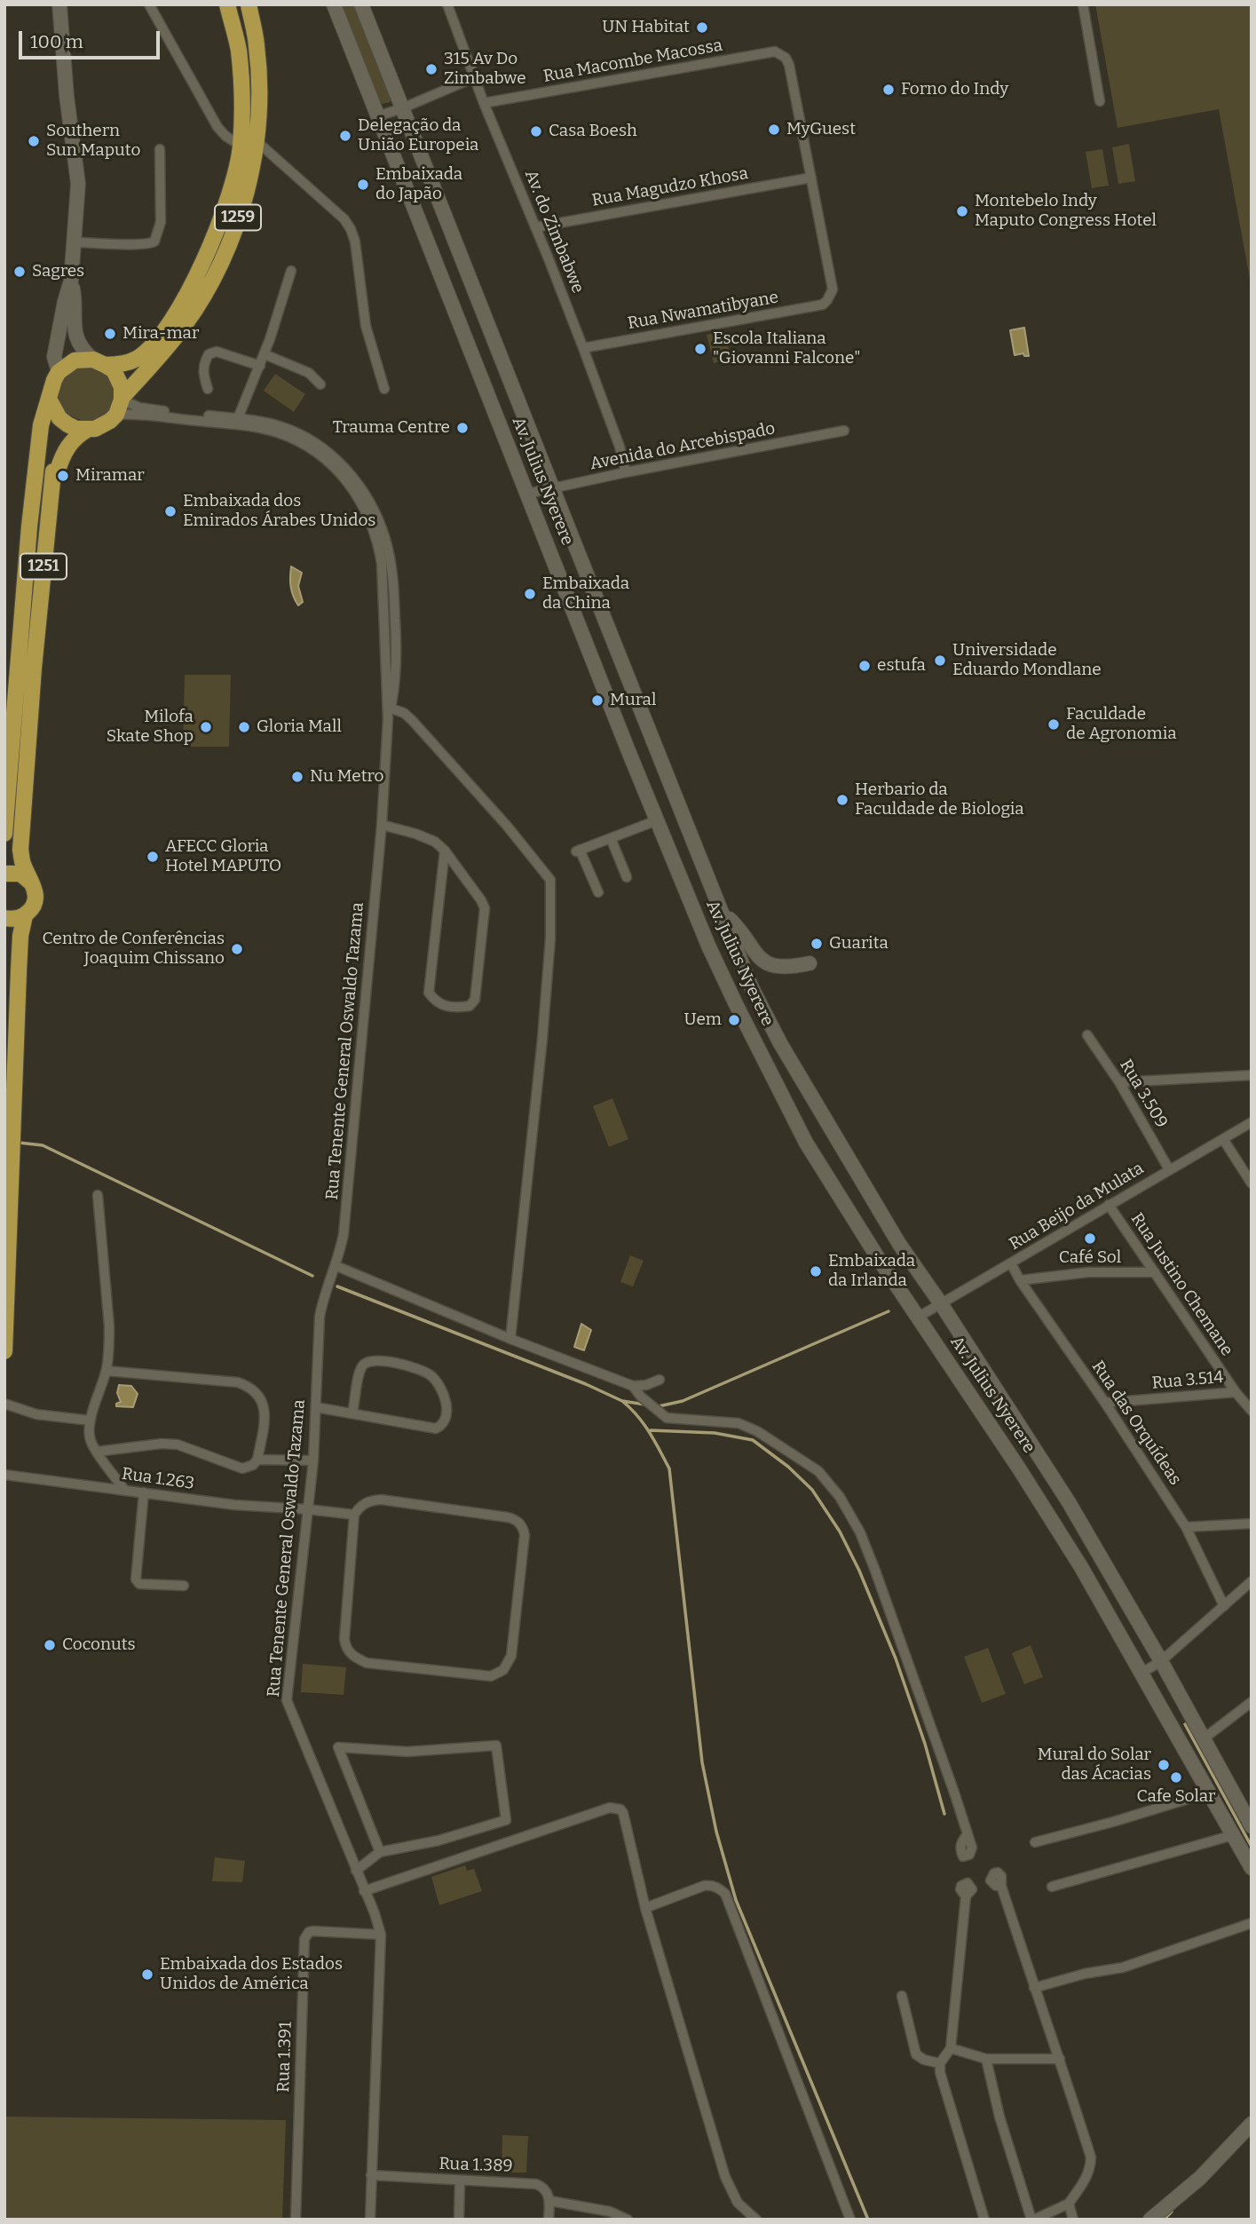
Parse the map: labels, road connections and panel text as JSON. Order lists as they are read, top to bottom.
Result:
{
  "streets": {
    "main road": ["1259", "Av. Julius Nyerere", "1251"],
    "street": [
      "Rua Macombe Macossa",
      "Rua Magudzo Khosa",
      "Av. do Zimbabwe",
      "Rua Nwamatibyane",
      "Avenida do Arcebispado",
      "Rua Tenente General Oswaldo Tazama",
      "Rua 3.509",
      "Rua Beijo da Mulata",
      "Rua Justino Chemane",
      "Rua 3.514",
      "Rua das Orquídeas",
      "Rua 1.263",
      "Rua 1.391",
      "Rua 1.389"
    ]
  },
  "crossings": [
    ["Rua Macombe Macossa", "Rua Magudzo Khosa"],
    ["Rua Macombe Macossa", "Av. do Zimbabwe"],
    ["Rua Macombe Macossa", "Rua Nwamatibyane"],
    ["Rua Magudzo Khosa", "Av. do Zimbabwe"],
    ["Rua Magudzo Khosa", "Rua Nwamatibyane"],
    ["1259", "1251"],
    ["1259", "Rua Tenente General Oswaldo Tazama"],
    ["Av. do Zimbabwe", "Rua Nwamatibyane"],
    ["Av. do Zimbabwe", "Avenida do Arcebispado"],
    ["Avenida do Arcebispado", "Av. Julius Nyerere"],
    ["Av. Julius Nyerere", "Rua Beijo da Mulata"],
    ["1251", "Rua Tenente General Oswaldo Tazama"],
    ["Rua Tenente General Oswaldo Tazama", "Rua 1.263"],
    ["Rua Tenente General Oswaldo Tazama", "Rua 1.391"],
    ["Rua Tenente General Oswaldo Tazama", "Rua 1.389"],
    ["Rua 3.509", "Rua Beijo da Mulata"],
    ["Rua Beijo da Mulata", "Rua Justino Chemane"],
    ["Rua Beijo da Mulata", "Rua das Orquídeas"],
    ["Rua Justino Chemane", "Rua 3.514"],
    ["Rua 3.514", "Rua das Orquídeas"]
  ],
  "places": [
    "UN Habitat",
    "315 Av Do Zimbabwe",
    "Forno do Indy",
    "MyGuest",
    "Casa Boesh",
    "Delegação da União Europeia",
    "Southern Sun Maputo",
    "Embaixada do Japão",
    "Montebelo Indy Maputo Congress Hotel",
    "Sagres",
    "Mira-mar",
    "Escola Italiana \"Giovanni Falcone\"",
    "Trauma Centre",
    "Miramar",
    "Embaixada dos Emirados Árabes Unidos",
    "Embaixada da China",
    "Universidade Eduardo Mondlane",
    "estufa",
    "Mural",
    "Faculdade de Agronomia",
    "Milofa Skate Shop",
    "Gloria Mall",
    "Nu Metro",
    "Herbario da Faculdade de Biologia",
    "AFECC Gloria Hotel MAPUTO",
    "Guarita",
    "Centro de Conferências Joaquim Chissano",
    "Uem",
    "Café Sol",
    "Embaixada da Irlanda",
    "Coconuts",
    "Mural do Solar das Ácacias",
    "Cafe Solar",
    "Embaixada dos Estados Unidos de América"
  ],
  "scale_bar": "100 m"
}
